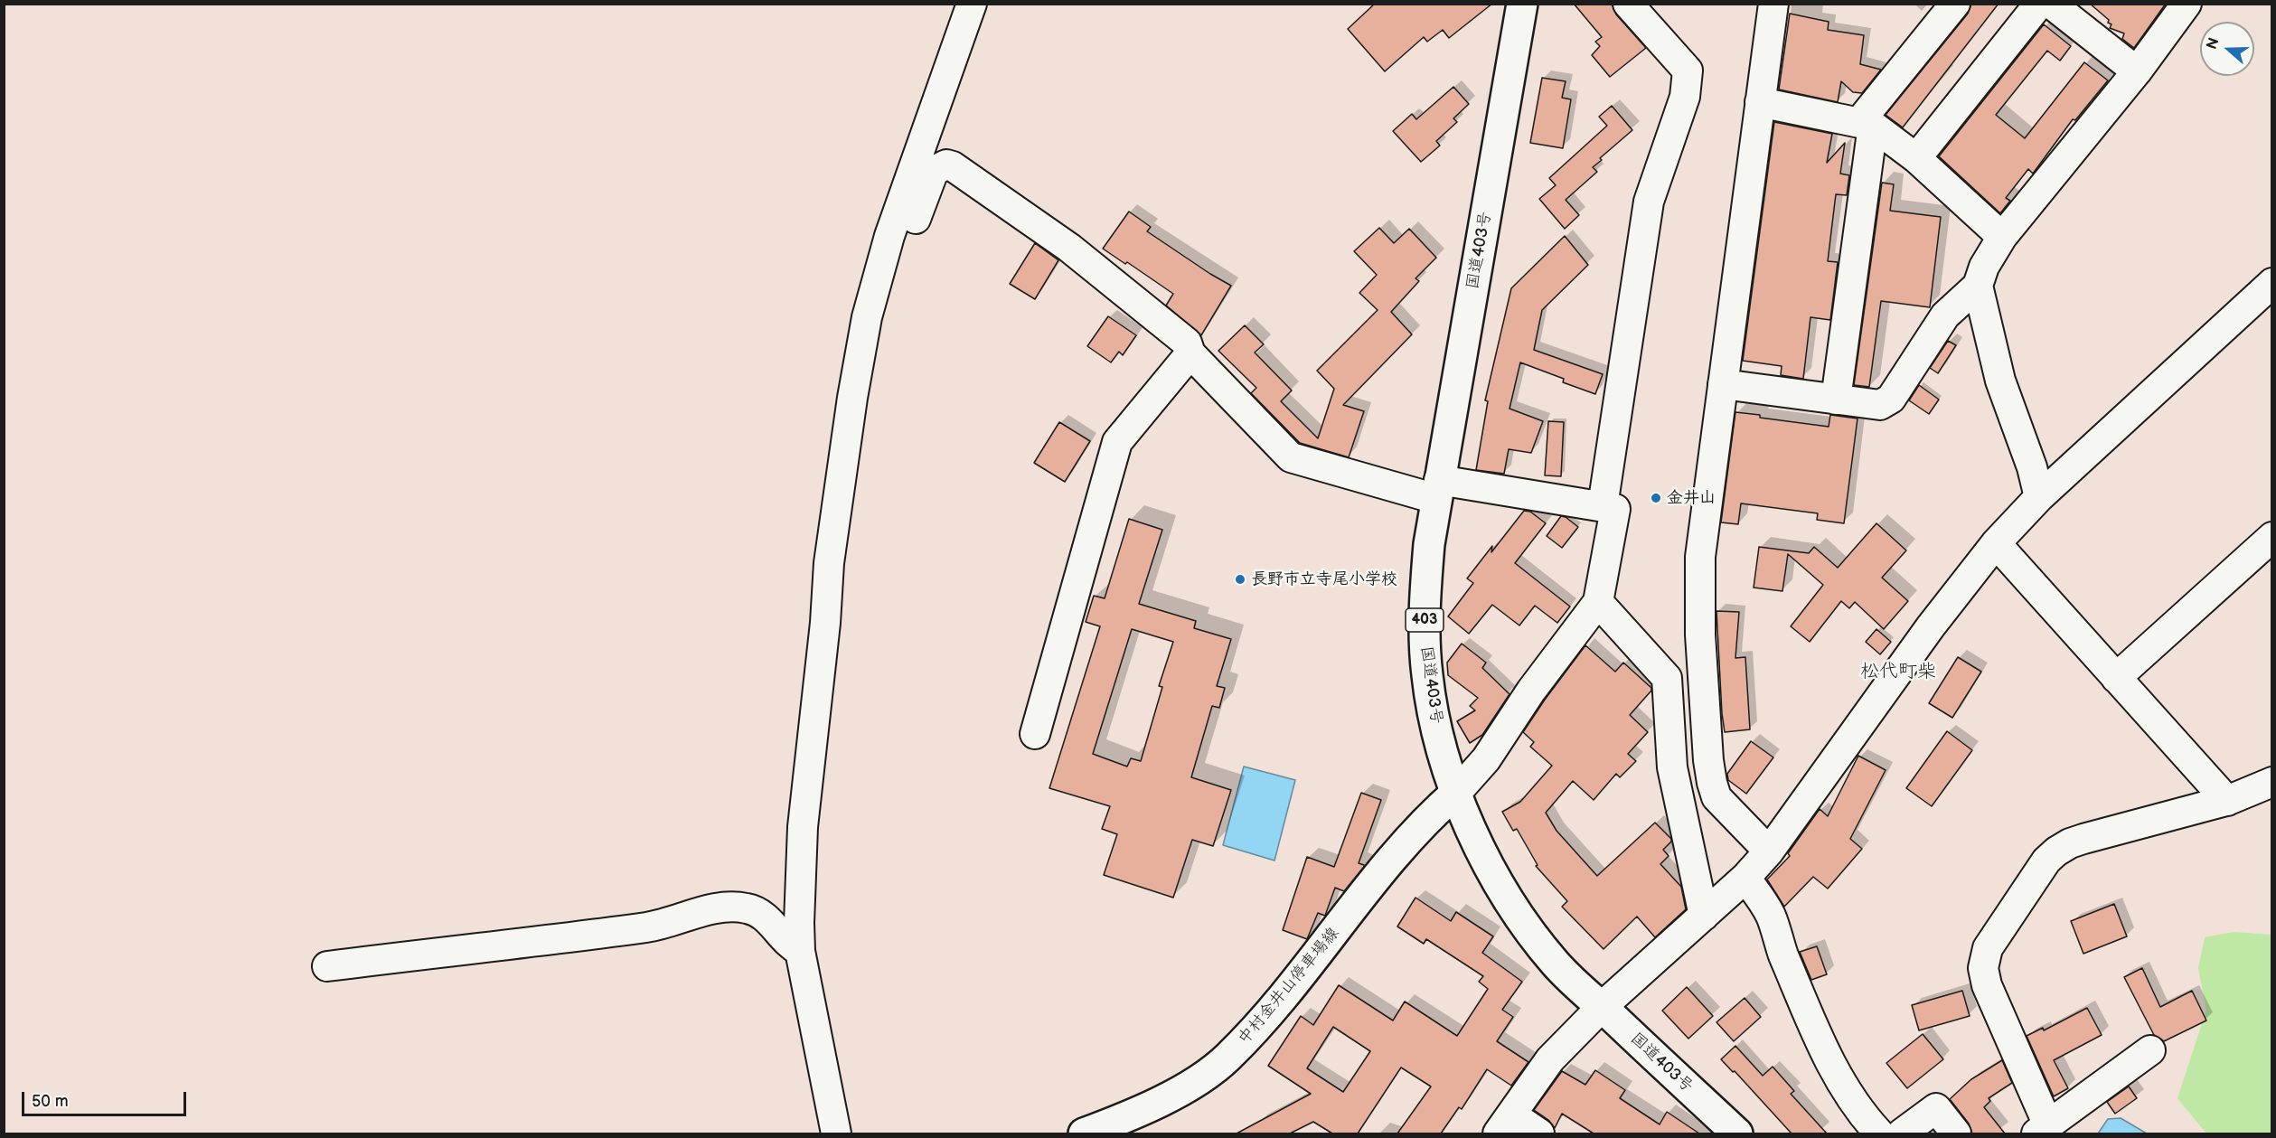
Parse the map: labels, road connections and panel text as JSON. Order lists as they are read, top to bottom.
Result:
{
  "streets": {
    "main road": ["国道403号", "403", "中村金井山停車場線"]
  },
  "crossings": [
    ["国道403号", "中村金井山停車場線"]
  ],
  "districts": ["松代町柴"],
  "places": ["金井山", "長野市立寺尾小学校"],
  "scale_bar": "50 m",
  "north": "left"
}
